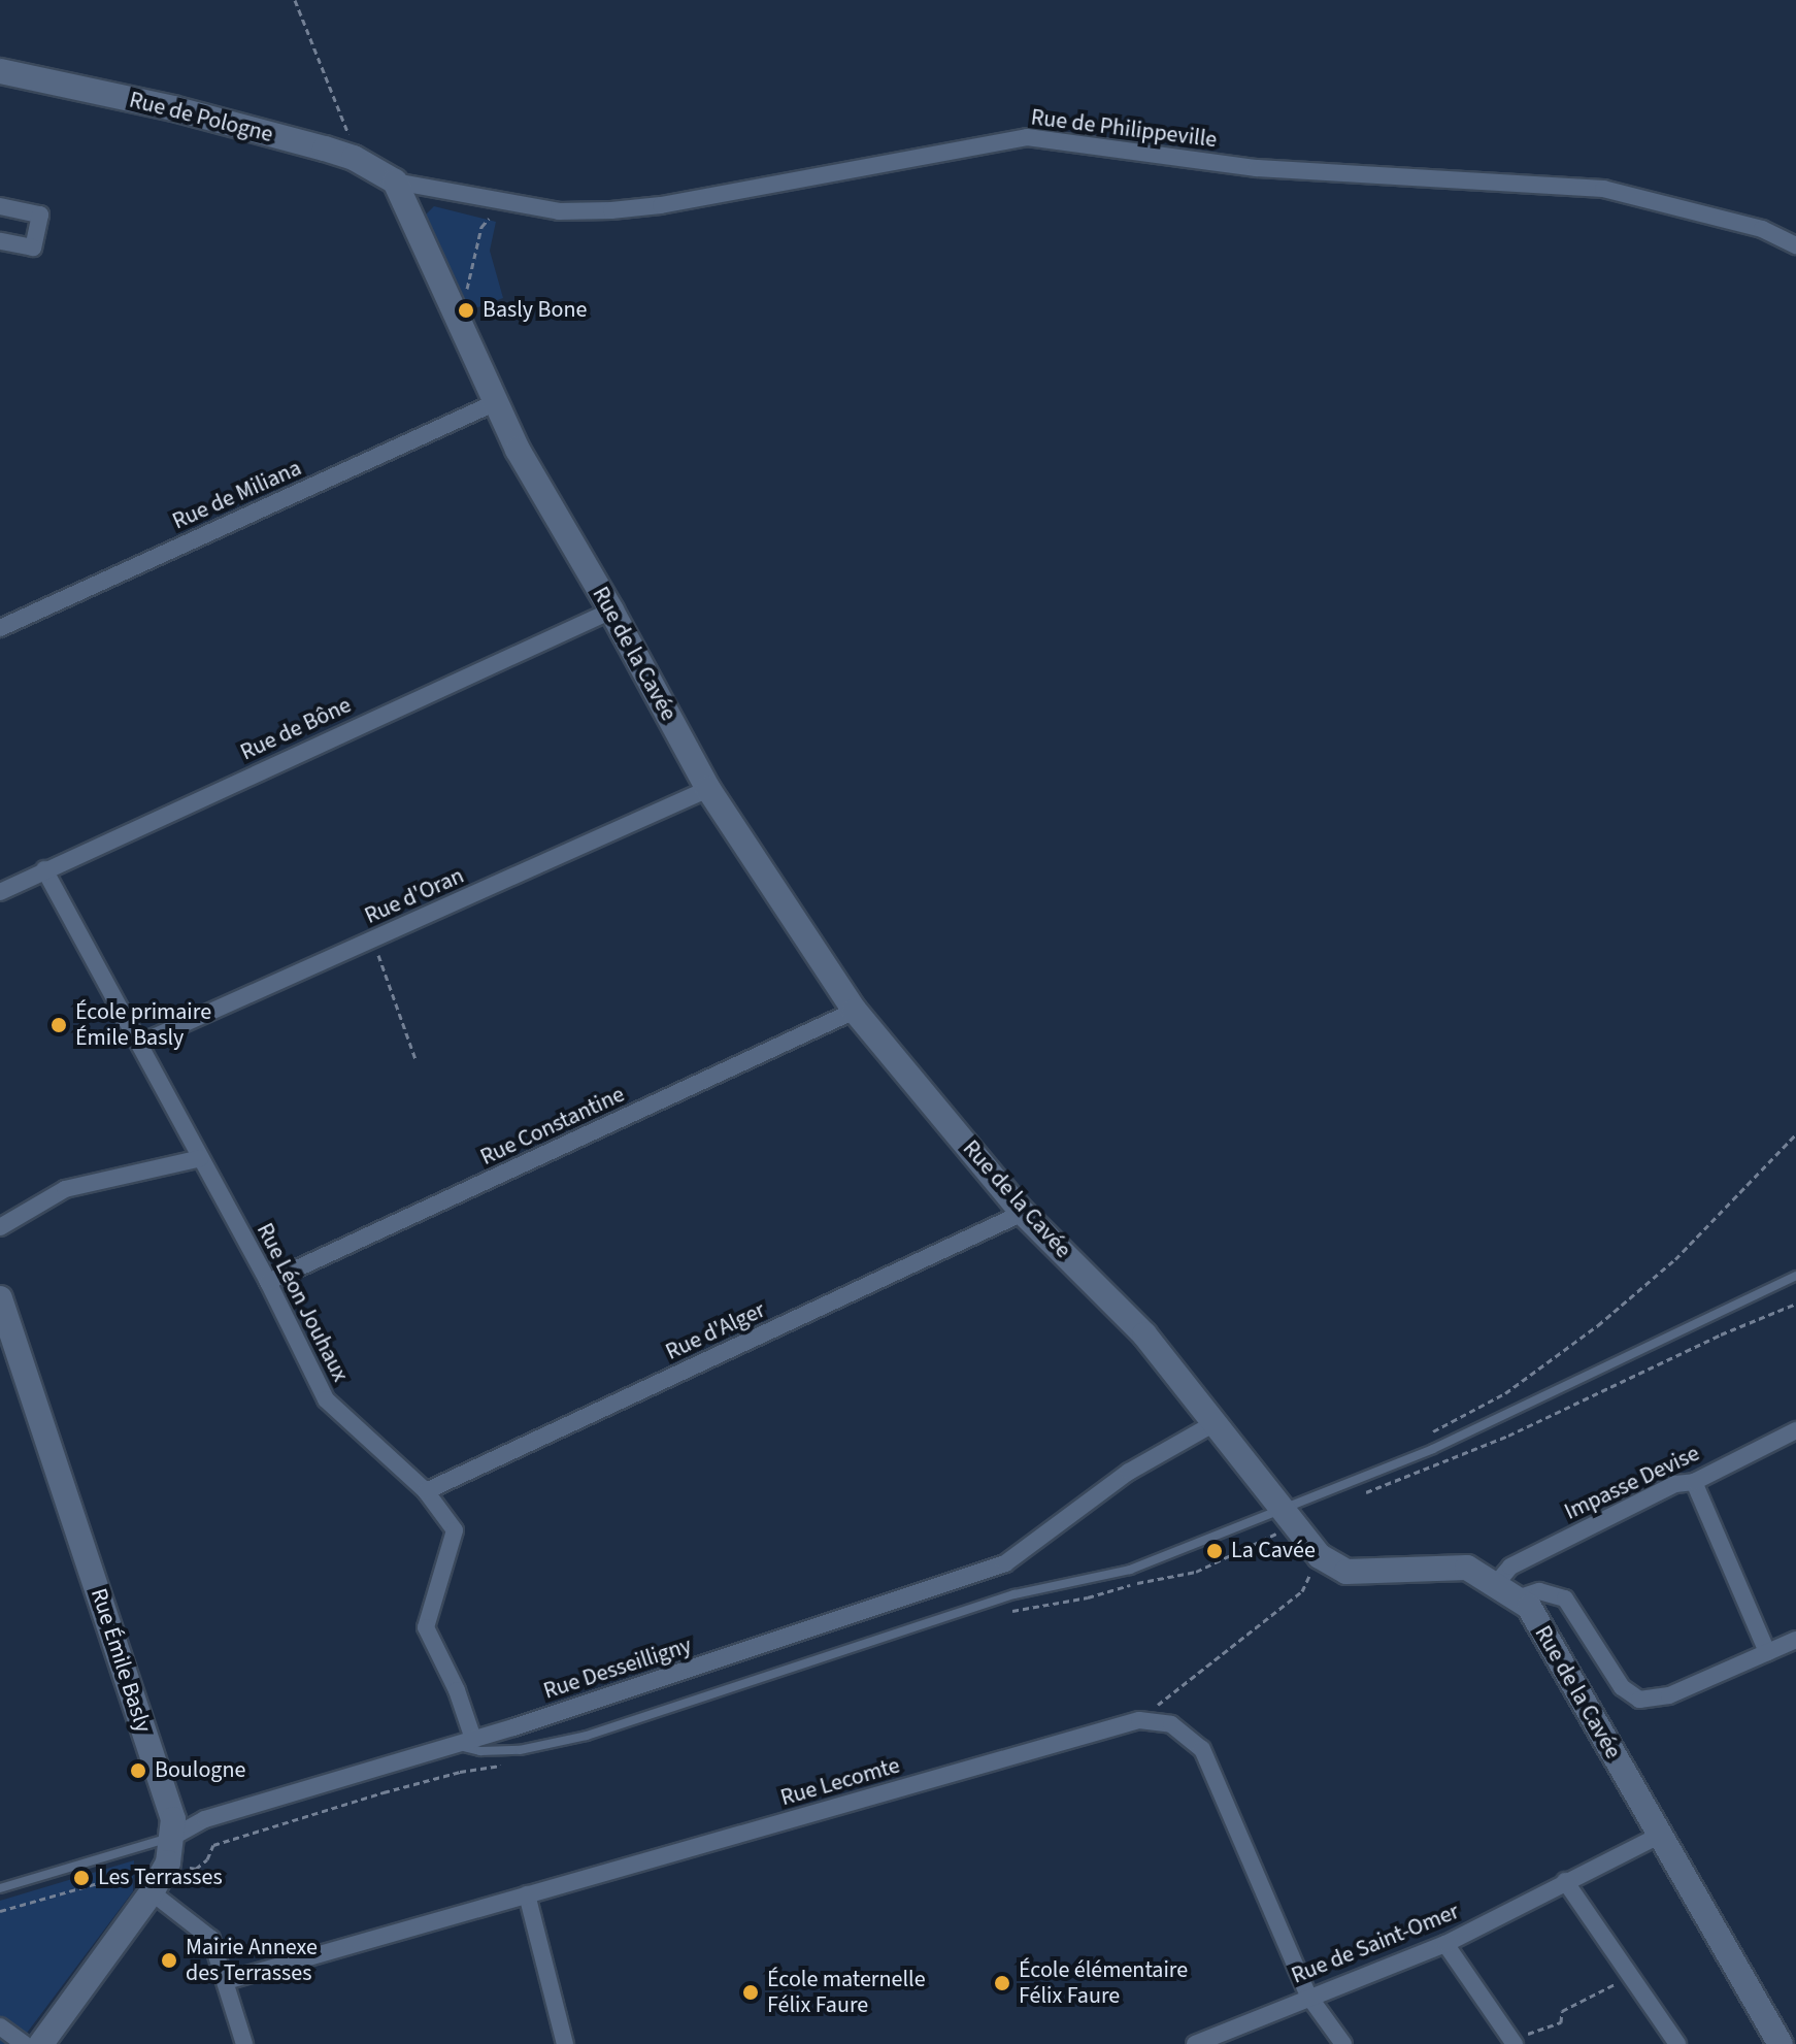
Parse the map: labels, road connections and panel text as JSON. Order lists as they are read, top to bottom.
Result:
{
  "streets": {
    "street": [
      "Rue de Pologne",
      "Rue de Philippeville",
      "Rue de Miliana",
      "Rue de la Cavée",
      "Rue de Bône",
      "Rue d'Oran",
      "Rue Constantine",
      "Rue Léon Jouhaux",
      "Rue d'Alger",
      "Impasse Devise",
      "Rue Émile Basly",
      "Rue Desseilligny",
      "Rue Lecomte",
      "Rue de Saint-Omer"
    ]
  },
  "crossings": [
    ["Rue de Pologne", "Rue de Philippeville"],
    ["Rue de Pologne", "Rue de la Cavée"],
    ["Rue de Philippeville", "Rue de la Cavée"],
    ["Rue de Miliana", "Rue de la Cavée"],
    ["Rue de la Cavée", "Rue de Bône"],
    ["Rue de la Cavée", "Rue d'Oran"],
    ["Rue de la Cavée", "Rue Constantine"],
    ["Rue de la Cavée", "Rue d'Alger"],
    ["Rue de la Cavée", "Impasse Devise"],
    ["Rue de la Cavée", "Rue Desseilligny"],
    ["Rue de la Cavée", "Rue de Saint-Omer"],
    ["Rue de Bône", "Rue Léon Jouhaux"],
    ["Rue d'Oran", "Rue Léon Jouhaux"],
    ["Rue Constantine", "Rue Léon Jouhaux"],
    ["Rue Léon Jouhaux", "Rue d'Alger"],
    ["Rue Léon Jouhaux", "Rue Desseilligny"],
    ["Rue Émile Basly", "Rue Desseilligny"],
    ["Rue Lecomte", "Rue de Saint-Omer"]
  ],
  "places": [
    "Basly Bone",
    "École primaire Émile Basly",
    "La Cavée",
    "Boulogne",
    "Les Terrasses",
    "Mairie Annexe des Terrasses",
    "École élémentaire Félix Faure",
    "École maternelle Félix Faure"
  ]
}
